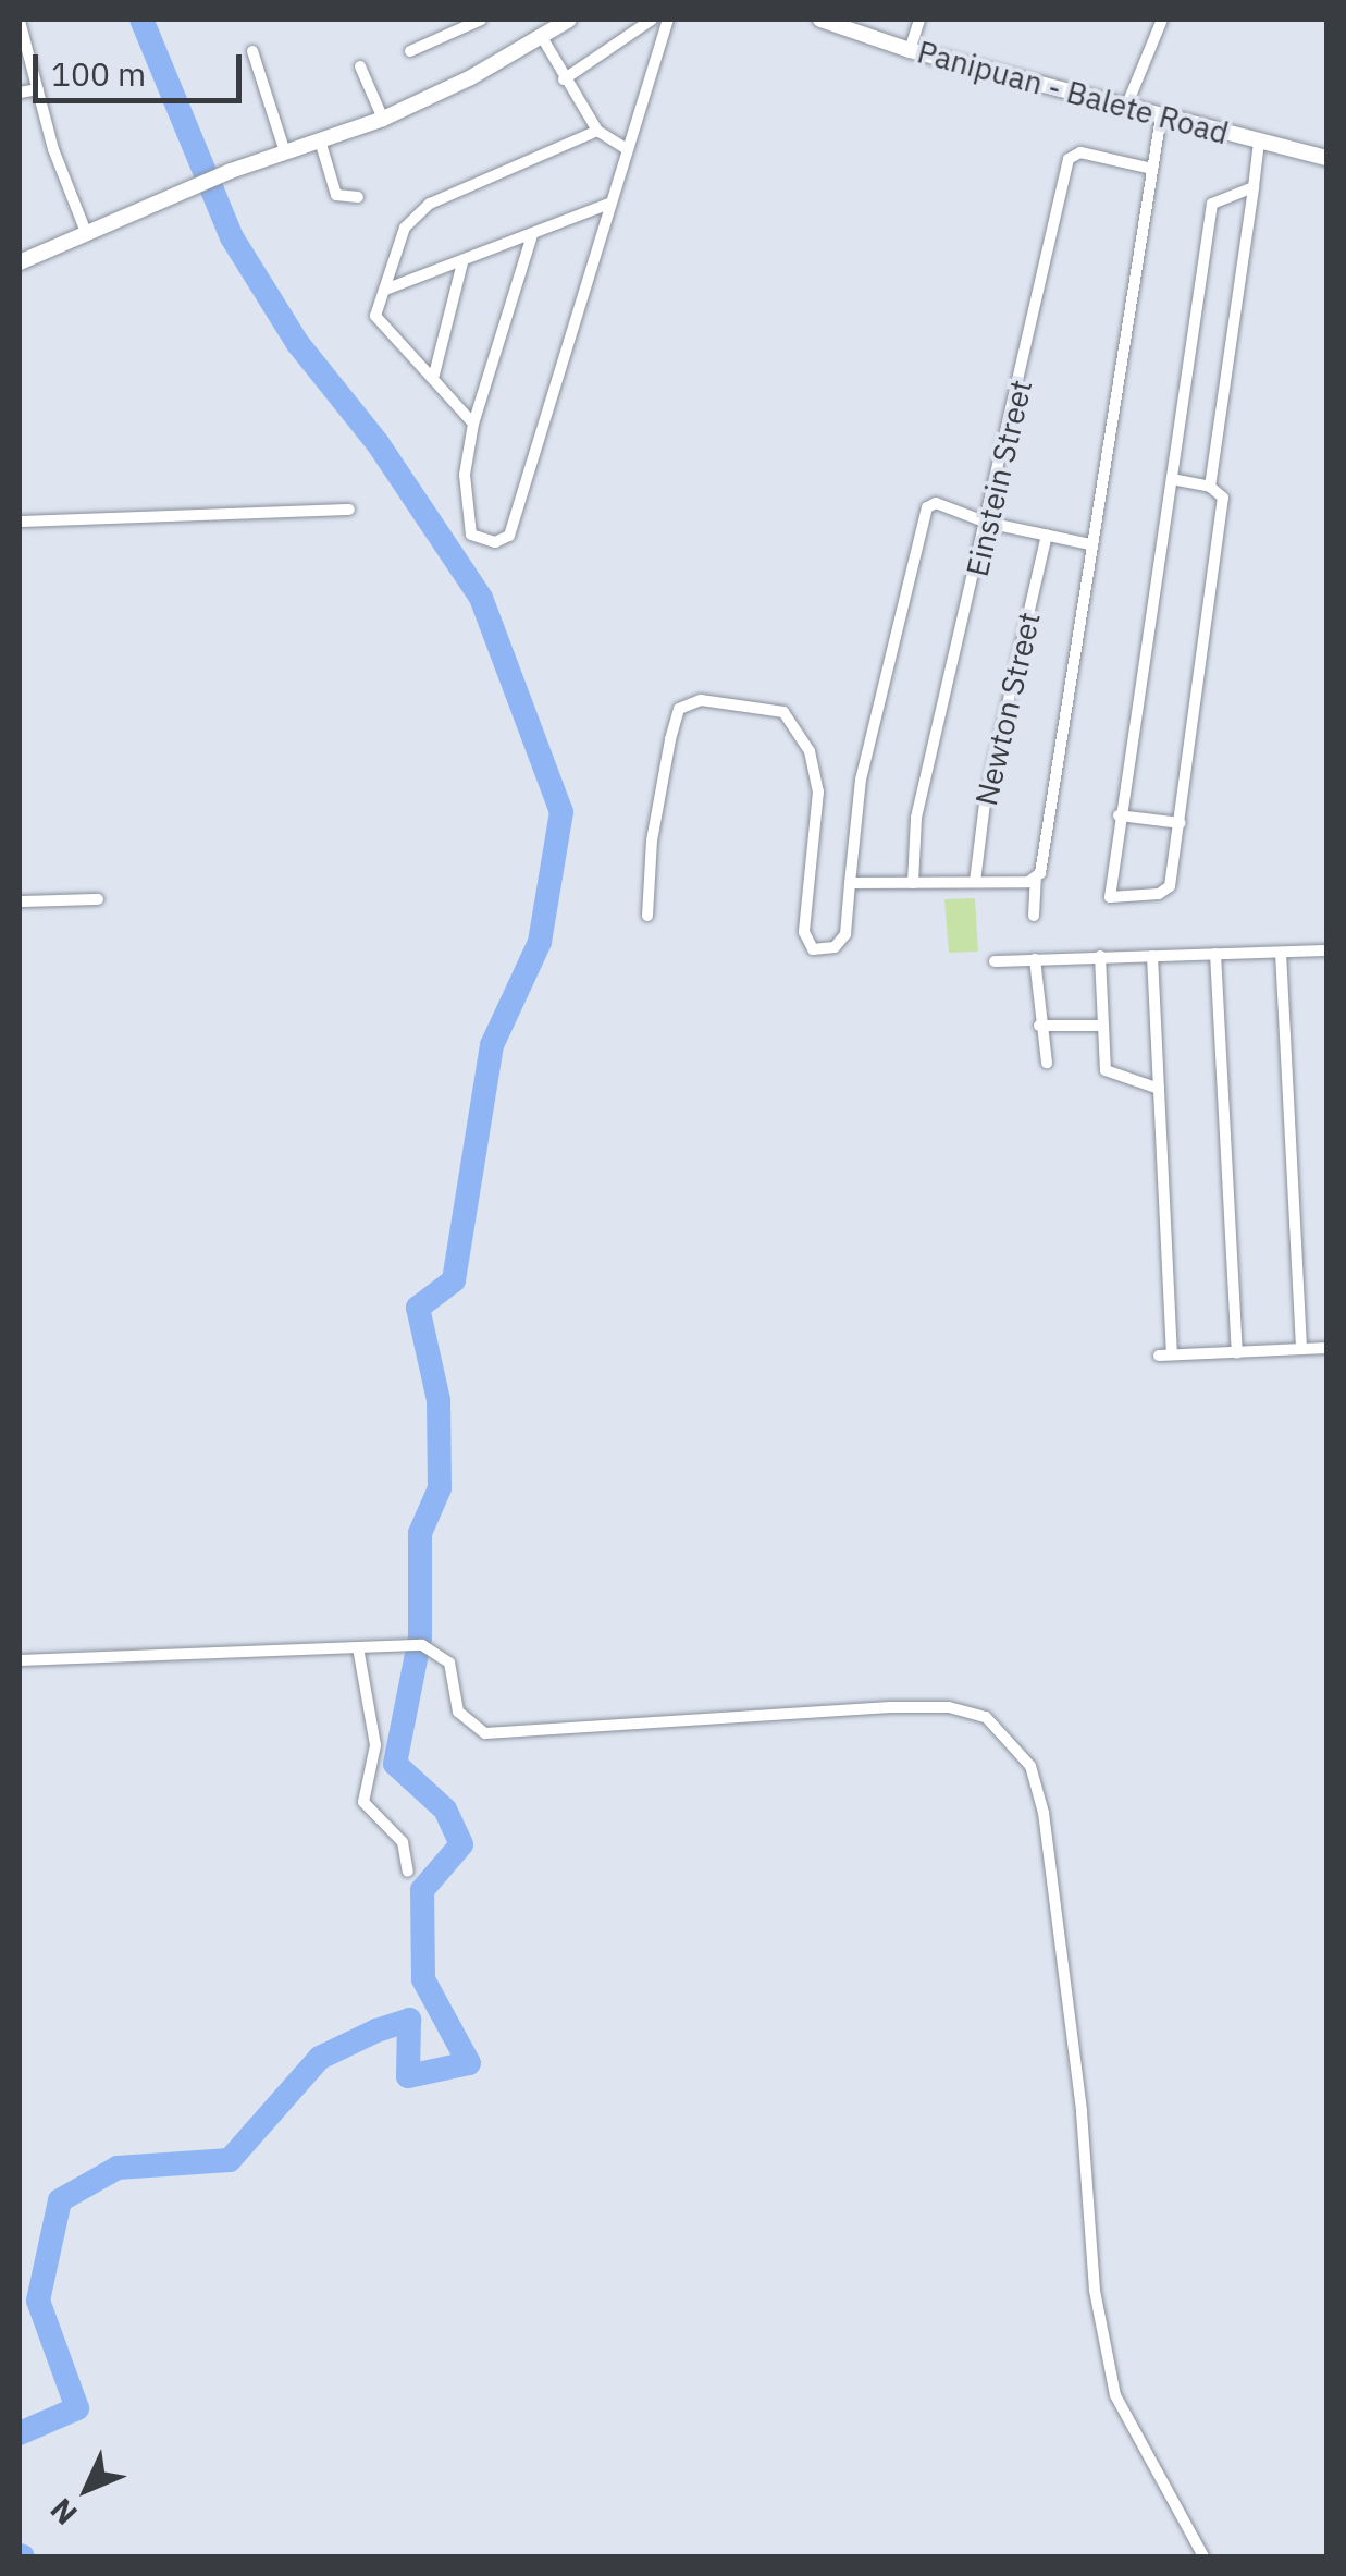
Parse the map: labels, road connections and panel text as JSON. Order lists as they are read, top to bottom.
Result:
{
  "streets": {
    "main road": ["Panipuan - Balete Road"],
    "street": ["Einstein Street", "Newton Street"]
  },
  "scale_bar": "100 m",
  "north": "bottom left"
}
